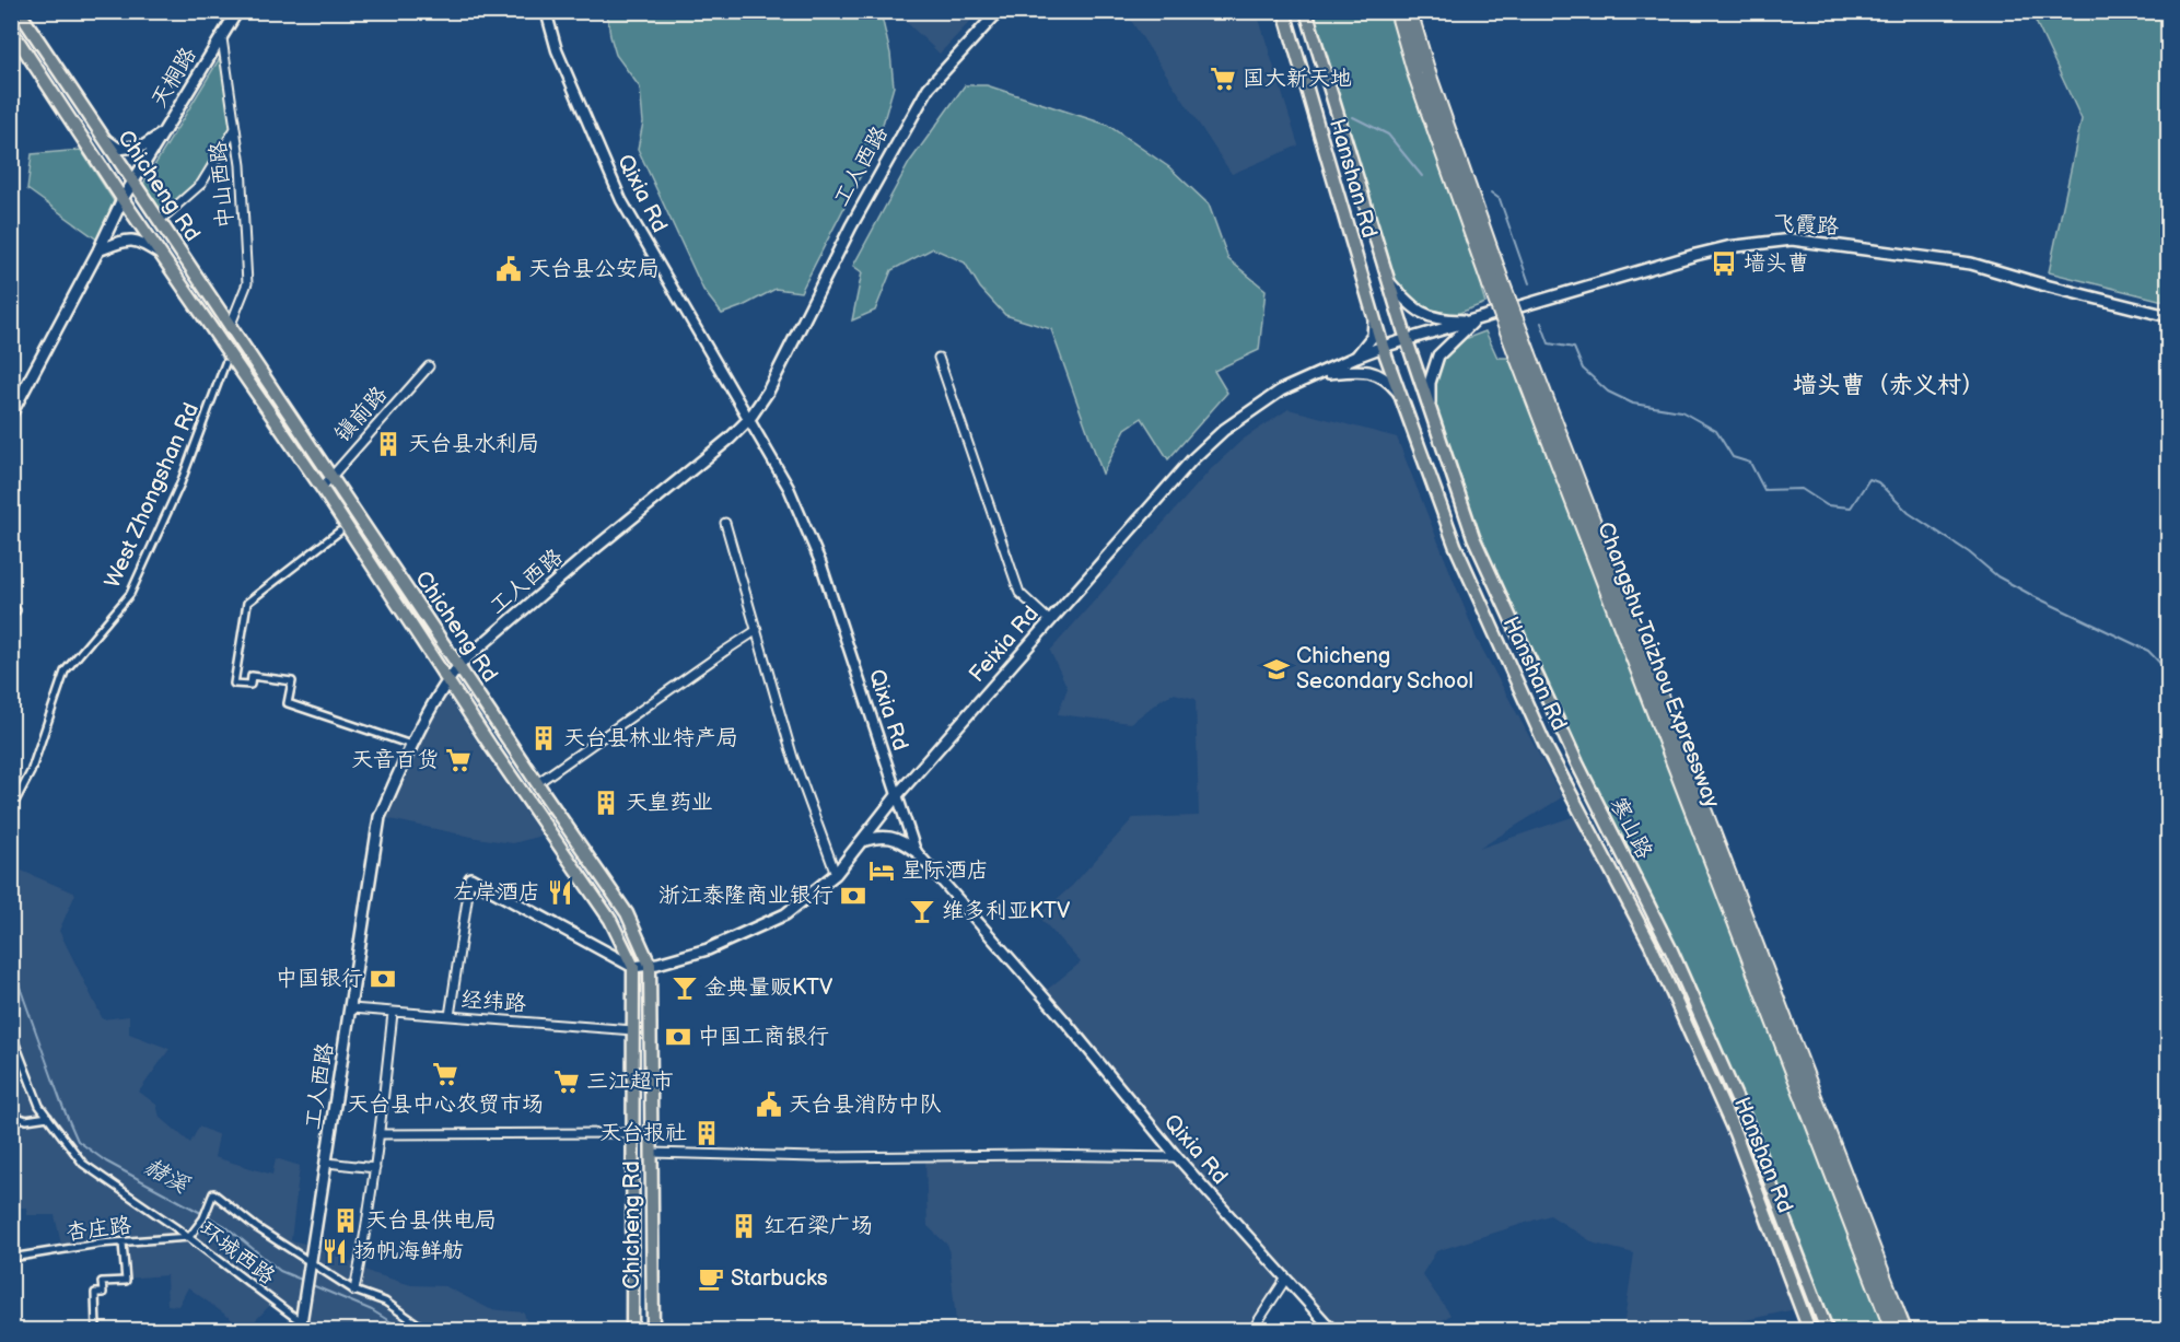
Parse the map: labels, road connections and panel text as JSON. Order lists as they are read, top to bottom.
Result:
{
  "streets": {
    "highway": ["Changshu-Taizhou Expressway"],
    "main road": [
      "天桐路",
      "工人西路",
      "Hanshan Rd",
      "Chicheng Rd",
      "飞霞路",
      "Feixia Rd",
      "寒山路"
    ],
    "street": [
      "中山西路",
      "Qixia Rd",
      "镇前路",
      "West Zhongshan Rd",
      "经纬路",
      "杏庄路",
      "环城西路"
    ]
  },
  "crossings": [
    ["天桐路", "中山西路"],
    ["天桐路", "Chicheng Rd"],
    ["工人西路", "Chicheng Rd"],
    ["工人西路", "Qixia Rd"],
    ["工人西路", "经纬路"],
    ["工人西路", "环城西路"],
    ["Hanshan Rd", "飞霞路"],
    ["Hanshan Rd", "Feixia Rd"],
    ["Hanshan Rd", "寒山路"],
    ["中山西路", "Chicheng Rd"],
    ["Chicheng Rd", "镇前路"],
    ["Chicheng Rd", "Feixia Rd"],
    ["Chicheng Rd", "经纬路"],
    ["Qixia Rd", "Feixia Rd"],
    ["飞霞路", "Feixia Rd"],
    ["飞霞路", "寒山路"],
    ["Feixia Rd", "寒山路"],
    ["杏庄路", "环城西路"]
  ],
  "districts": ["墙头曹（赤义村）"],
  "water": ["赭溪"],
  "places": {
    "supermarket": [
      "国大新天地",
      "天音百货",
      "天台县中心农贸市场",
      "三江超市"
    ],
    "bus stop": ["墙头曹"],
    "public building": ["天台县公安局", "天台县消防中队"],
    "building": [
      "天台县水利局",
      "天台县林业特产局",
      "天皇药业",
      "天台报社",
      "天台县供电局",
      "红石梁广场"
    ],
    "school or university": ["Chicheng Secondary School"],
    "hotel": ["星际酒店"],
    "restaurant": ["左岸酒店", "扬帆海鲜舫"],
    "bank": ["浙江泰隆商业银行", "中国银行", "中国工商银行"],
    "bar": ["维多利亚KTV", "金典量贩KTV"],
    "cafe": ["Starbucks"]
  }
}
